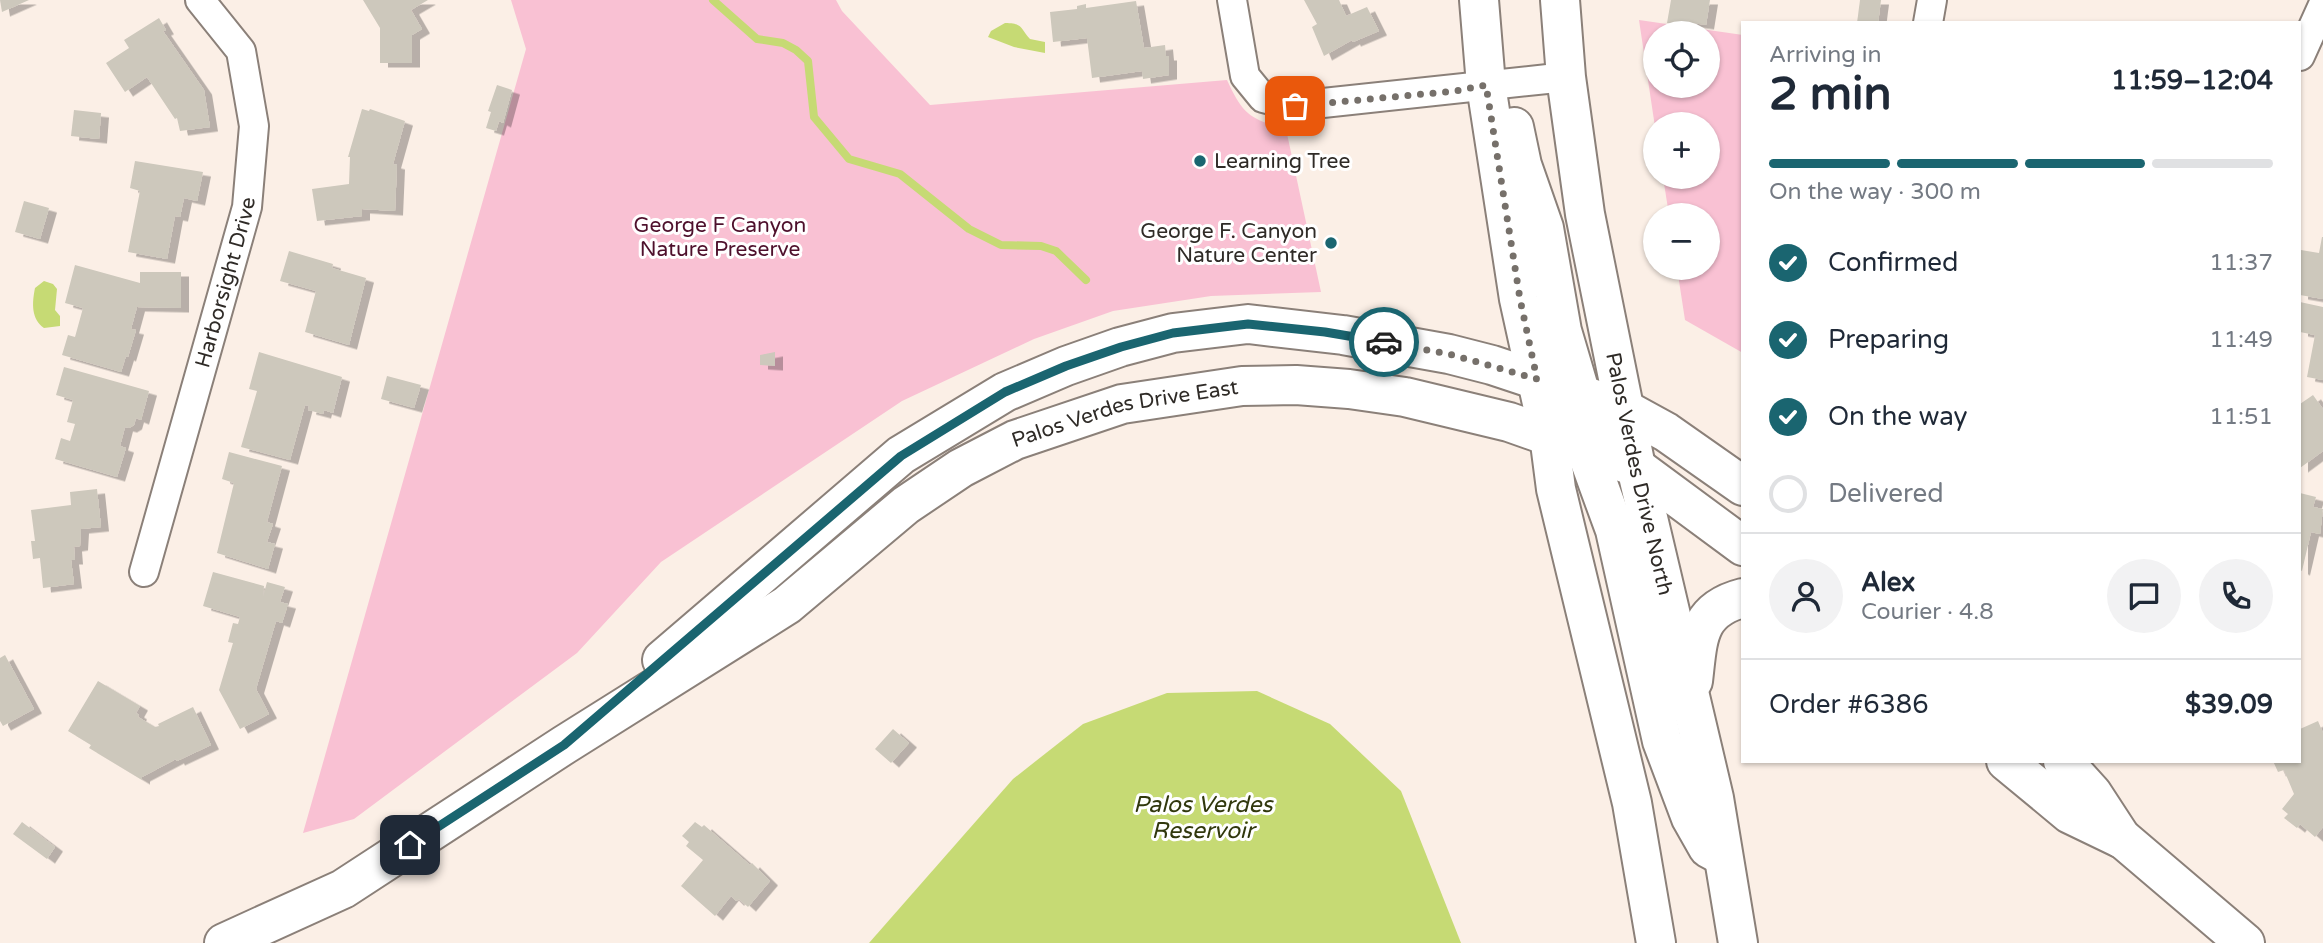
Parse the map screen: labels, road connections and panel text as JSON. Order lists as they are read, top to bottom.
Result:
{
  "streets": {
    "main road": ["Palos Verdes Drive East", "Palos Verdes Drive North"],
    "street": ["Harborsight Drive"]
  },
  "crossings": [
    ["Palos Verdes Drive East", "Palos Verdes Drive North"]
  ],
  "water": ["Palos Verdes Reservoir"],
  "parks": ["George F Canyon Nature Preserve"],
  "places": ["Learning Tree", "George F. Canyon Nature Center"],
  "page": {
    "map_buttons": ["+", "−"],
    "heading": ["2 min", "Arriving in", "11:59–12:04"],
    "panel": [
      "Alex",
      "Courier · 4.8",
      "Order #6386",
      "$39.09"
    ],
    "bar": "On the way · 300 m",
    "list": [
      ["Confirmed", "11:37"],
      ["Preparing", "11:49"],
      ["On the way", "11:51"],
      "Delivered"
    ]
  }
}
